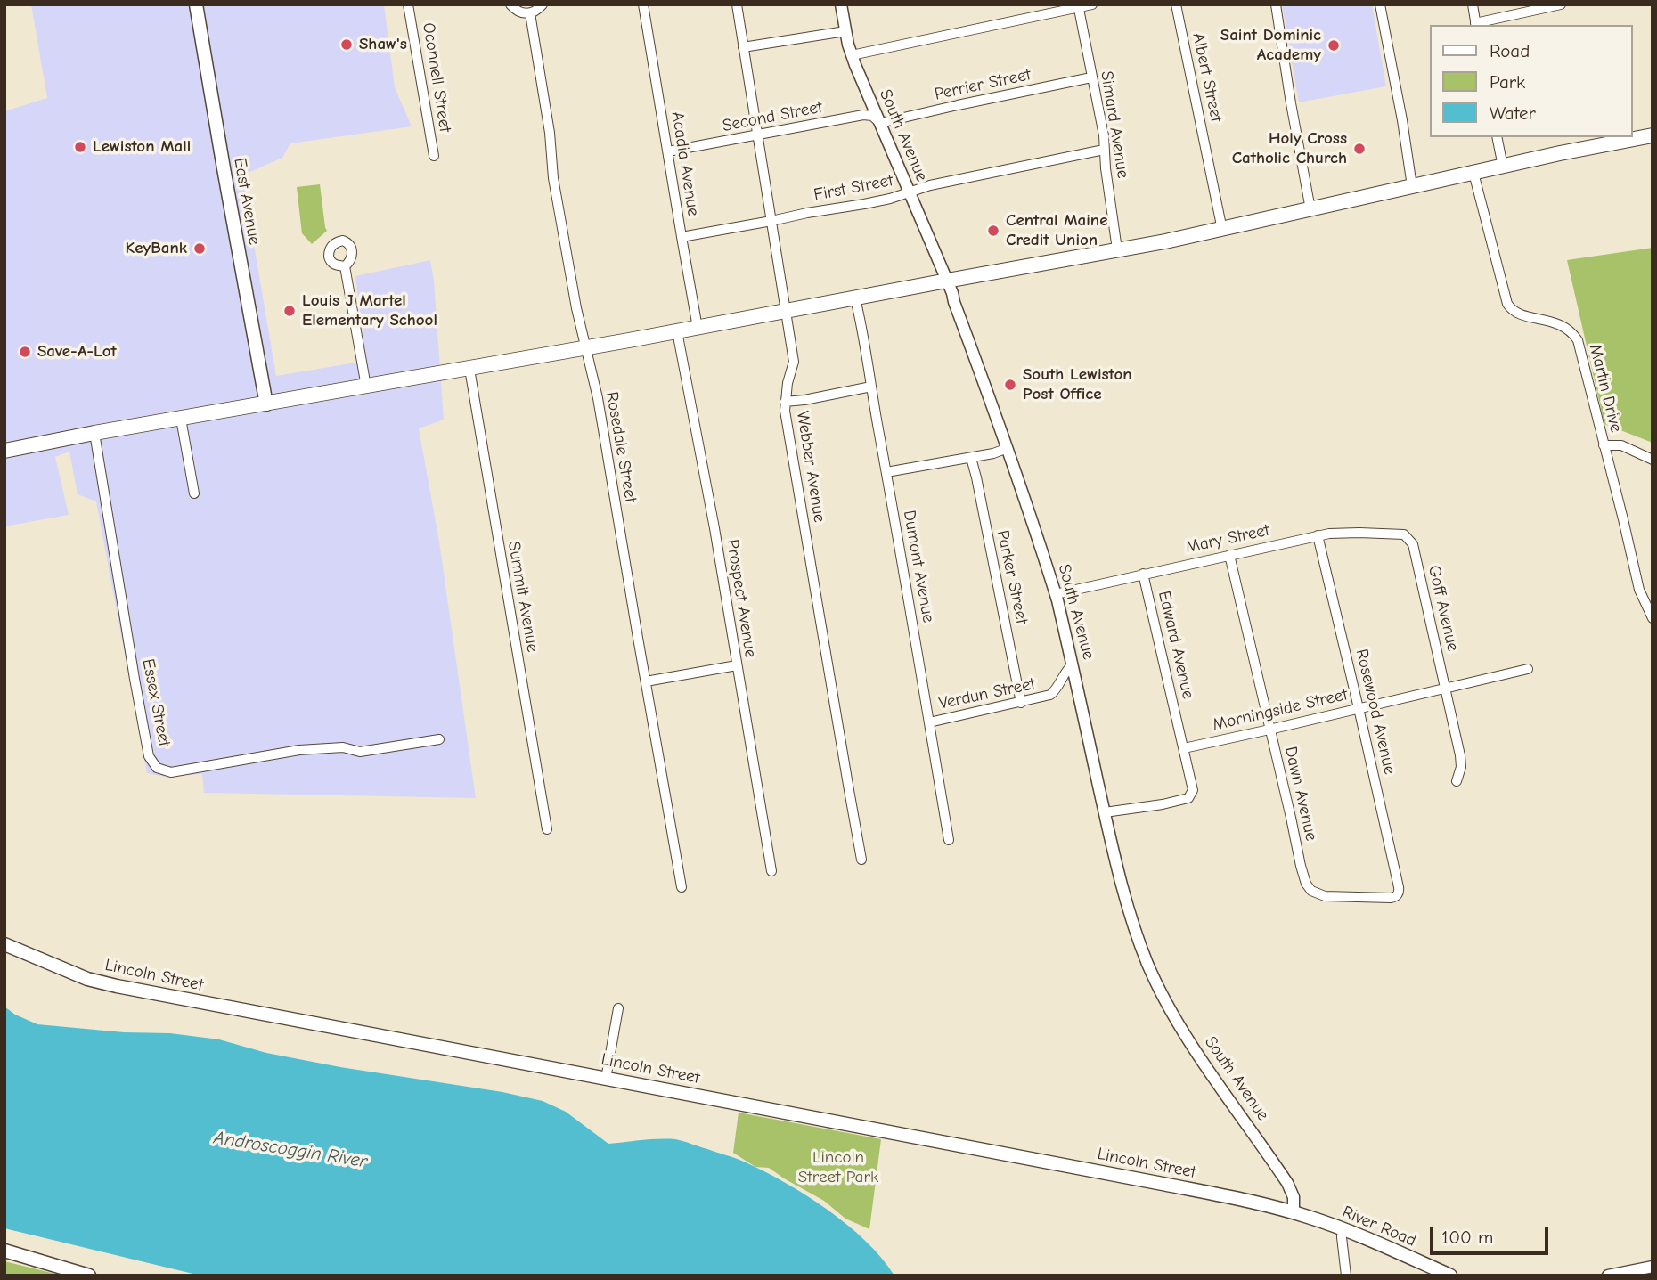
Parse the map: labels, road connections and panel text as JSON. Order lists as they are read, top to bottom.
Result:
{
  "streets": {
    "main road": ["East Avenue", "Lincoln Street", "River Road"],
    "street": [
      "Oconnell Street",
      "Albert Street",
      "Perrier Street",
      "Second Street",
      "Simard Avenue",
      "South Avenue",
      "Acadia Avenue",
      "First Street",
      "Martin Drive",
      "Rosedale Street",
      "Webber Avenue",
      "Mary Street",
      "Dumont Avenue",
      "Parker Street",
      "Summit Avenue",
      "Prospect Avenue",
      "Goff Avenue",
      "Edward Avenue",
      "Verdun Street",
      "Essex Street",
      "Morningside Street",
      "Rosewood Avenue",
      "Dawn Avenue"
    ]
  },
  "crossings": [
    ["Perrier Street", "Second Street"],
    ["Perrier Street", "Simard Avenue"],
    ["Perrier Street", "South Avenue"],
    ["Second Street", "South Avenue"],
    ["Second Street", "Acadia Avenue"],
    ["Second Street", "Webber Avenue"],
    ["Simard Avenue", "First Street"],
    ["South Avenue", "First Street"],
    ["South Avenue", "Mary Street"],
    ["South Avenue", "Edward Avenue"],
    ["South Avenue", "Verdun Street"],
    ["South Avenue", "Lincoln Street"],
    ["South Avenue", "River Road"],
    ["Acadia Avenue", "First Street"],
    ["First Street", "Webber Avenue"],
    ["Mary Street", "Goff Avenue"],
    ["Mary Street", "Edward Avenue"],
    ["Mary Street", "Rosewood Avenue"],
    ["Mary Street", "Dawn Avenue"],
    ["Dumont Avenue", "Verdun Street"],
    ["Parker Street", "Verdun Street"],
    ["Goff Avenue", "Morningside Street"],
    ["Edward Avenue", "Morningside Street"],
    ["Morningside Street", "Rosewood Avenue"],
    ["Morningside Street", "Dawn Avenue"],
    ["Rosewood Avenue", "Dawn Avenue"],
    ["Lincoln Street", "River Road"]
  ],
  "water": ["Androscoggin River"],
  "parks": ["Lincoln Street Park"],
  "places": [
    "Shaw's",
    "Saint Dominic Academy",
    "Lewiston Mall",
    "Holy Cross Catholic Church",
    "Central Maine Credit Union",
    "KeyBank",
    "Louis J Martel Elementary School",
    "Save-A-Lot",
    "South Lewiston Post Office"
  ],
  "legend": ["Road", "Park", "Water"],
  "scale_bar": "100 m"
}
